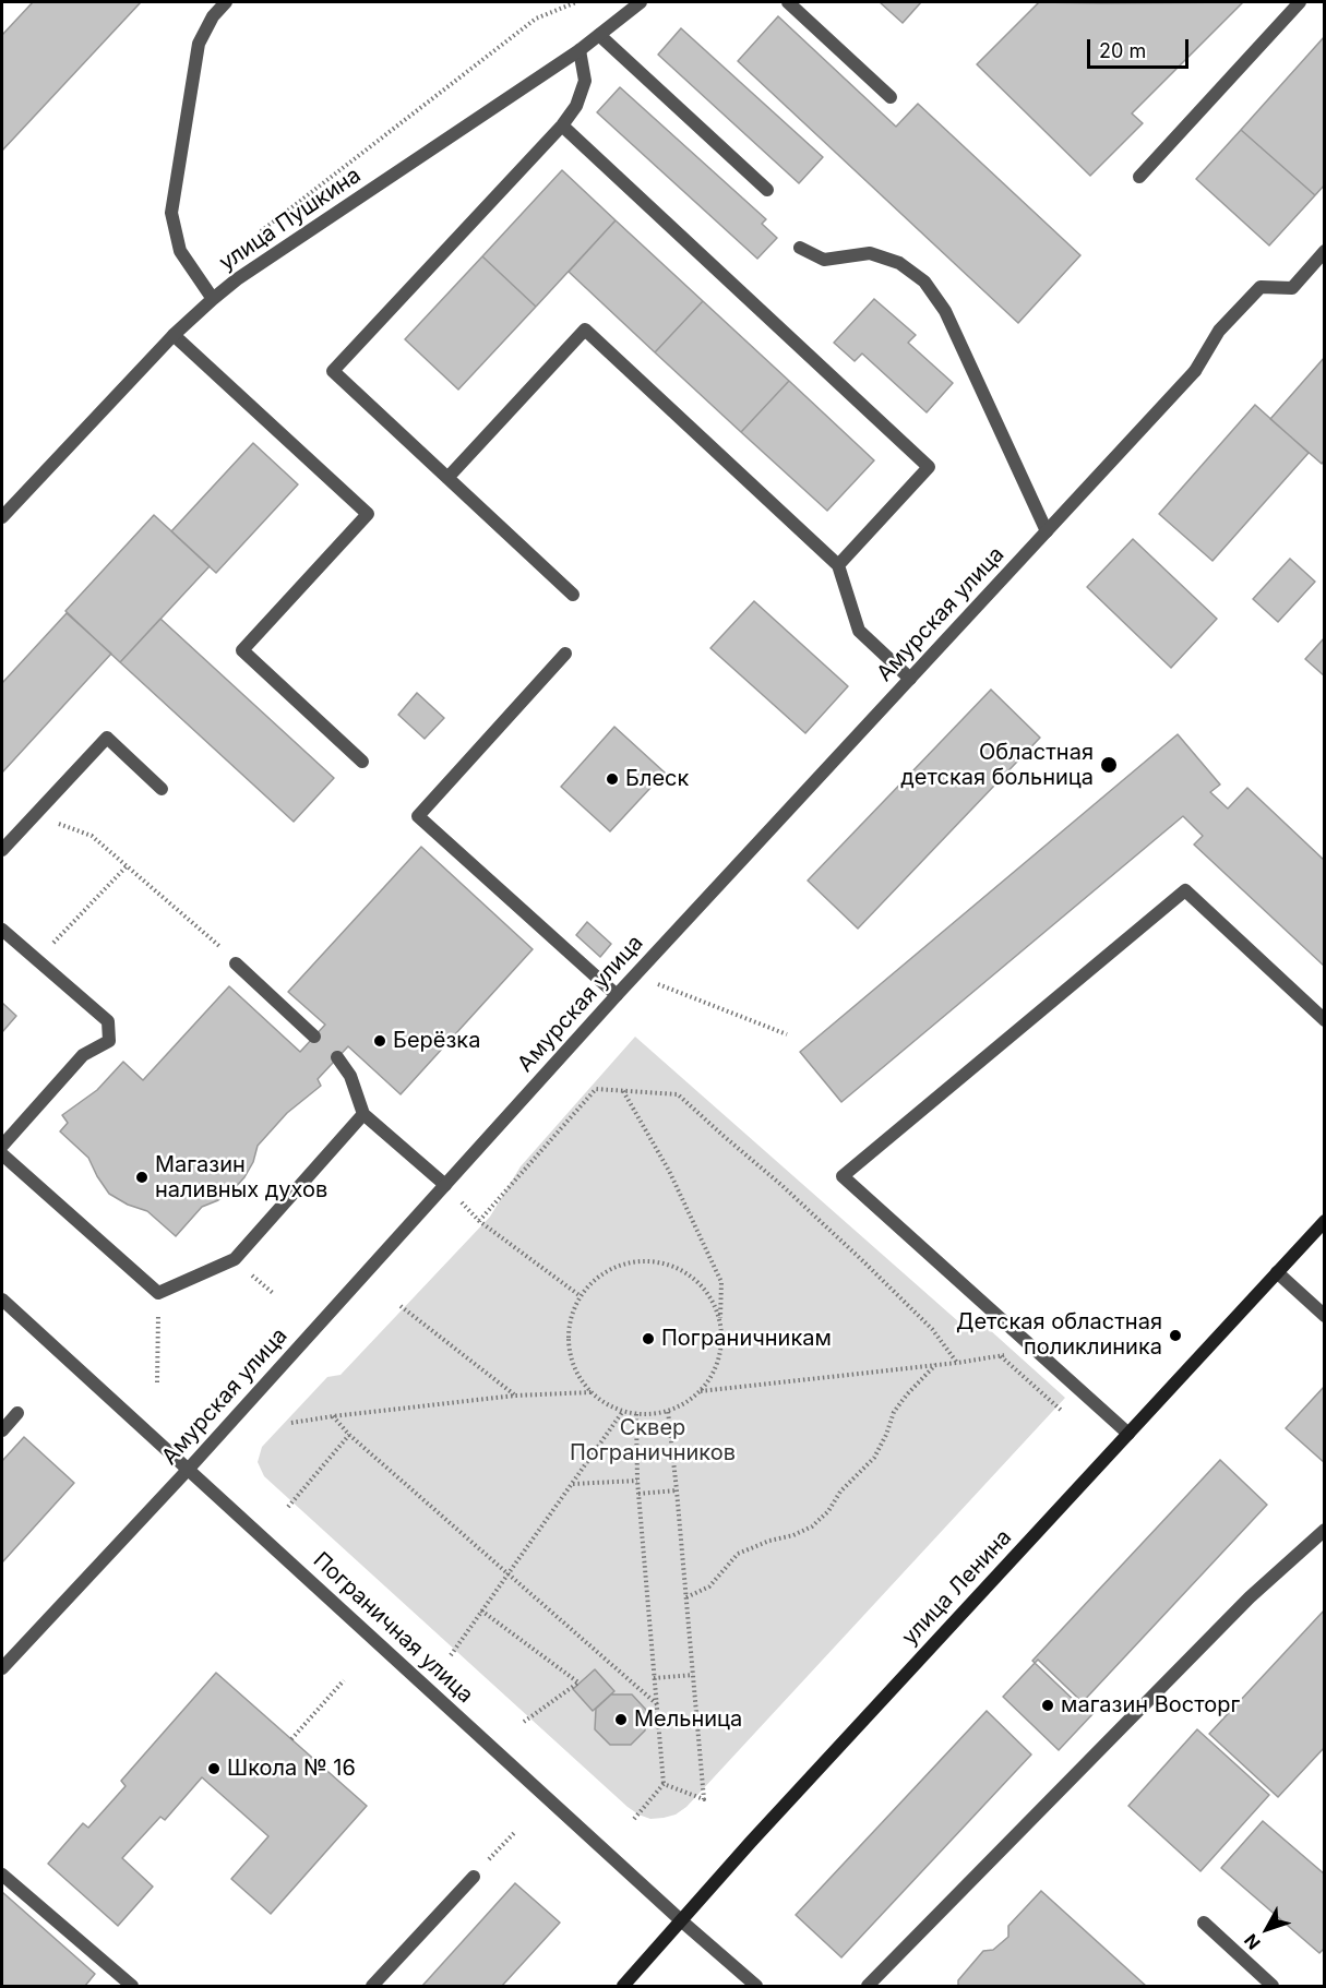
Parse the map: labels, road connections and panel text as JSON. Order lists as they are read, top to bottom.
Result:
{
  "streets": {
    "main road": ["улица Ленина"],
    "street": ["улица Пушкина", "Амурская улица", "Пограничная улица"]
  },
  "crossings": [
    ["Амурская улица", "Пограничная улица"],
    ["улица Ленина", "Пограничная улица"]
  ],
  "parks": ["Сквер Пограничников"],
  "places": [
    "Областная детская больница",
    "Блеск",
    "Берёзка",
    "Магазин наливных духов",
    "Детская областная поликлиника",
    "Пограничникам",
    "магазин Восторг",
    "Мельница",
    "Школа № 16"
  ],
  "scale_bar": "20 m",
  "north": "bottom left"
}
